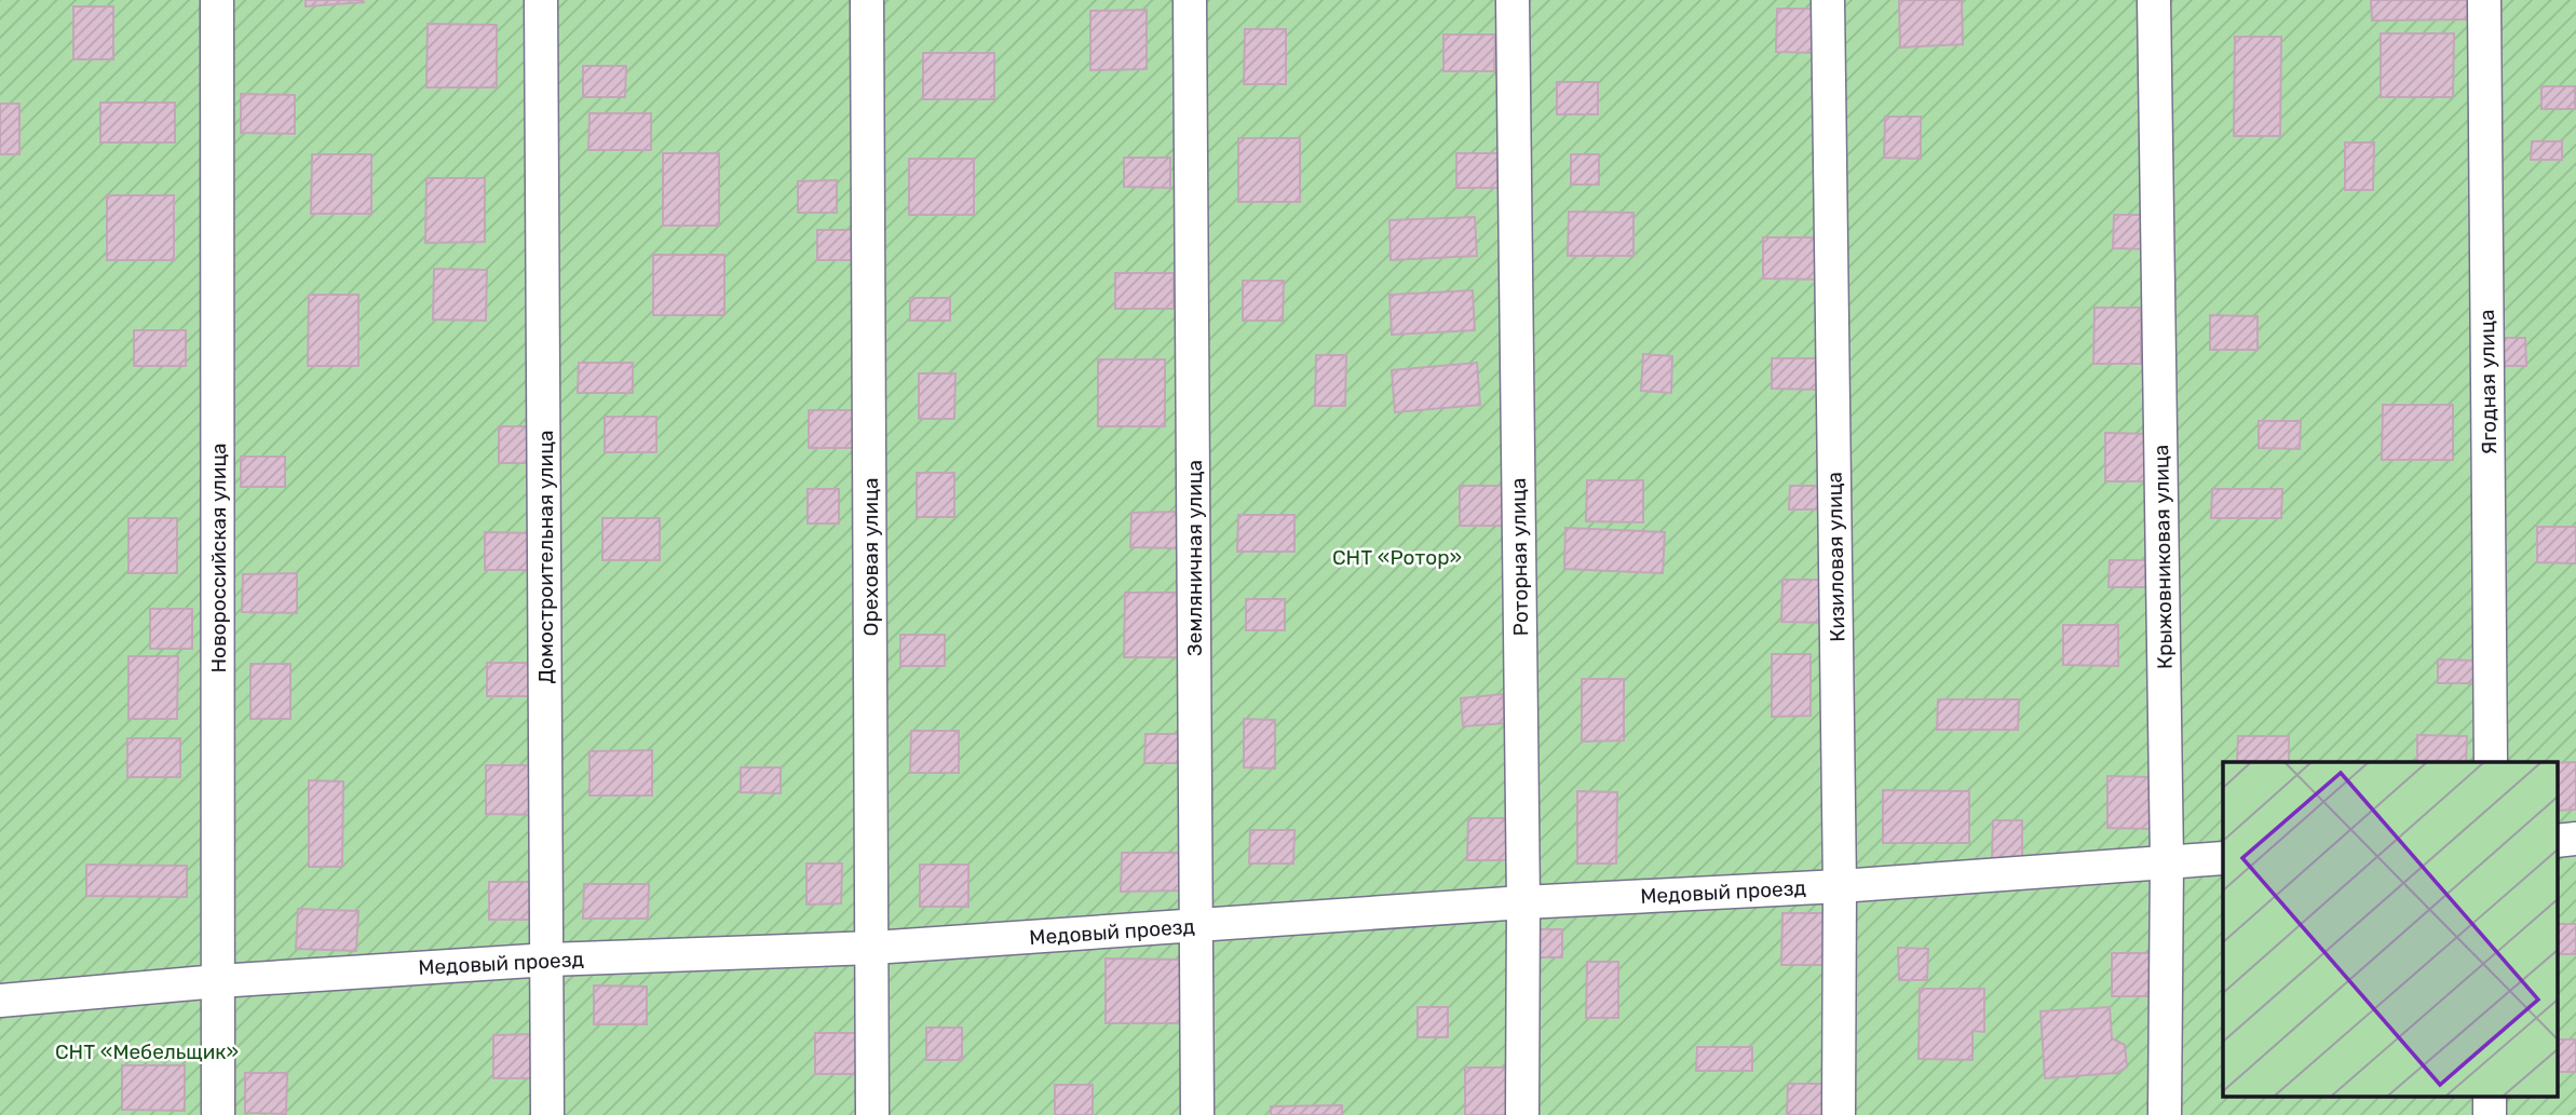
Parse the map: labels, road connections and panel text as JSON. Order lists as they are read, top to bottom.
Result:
{
  "streets": {
    "street": [
      "Ягодная улица",
      "Домостроительная улица",
      "Ореховая улица",
      "Роторная улица",
      "Кизиловая улица",
      "Крыжовниковая улица",
      "Новороссийская улица",
      "Земляничная улица",
      "Медовый проезд"
    ]
  },
  "crossings": [
    ["Домостроительная улица", "Медовый проезд"],
    ["Ореховая улица", "Медовый проезд"],
    ["Роторная улица", "Медовый проезд"],
    ["Кизиловая улица", "Медовый проезд"],
    ["Крыжовниковая улица", "Медовый проезд"],
    ["Новороссийская улица", "Медовый проезд"],
    ["Земляничная улица", "Медовый проезд"]
  ],
  "parks": ["СНТ «Ротор»", "СНТ «Мебельщик»"]
}
